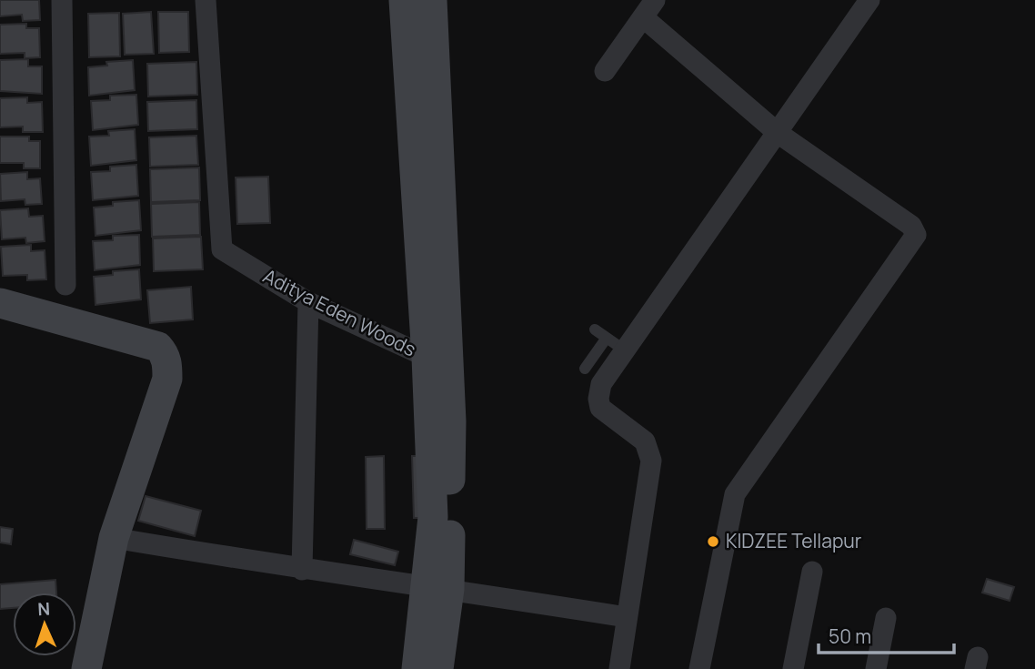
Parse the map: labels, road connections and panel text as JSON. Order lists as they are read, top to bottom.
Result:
{
  "streets": {
    "street": ["Aditya Eden Woods"]
  },
  "places": ["KIDZEE Tellapur"],
  "scale_bar": "50 m",
  "north": "top"
}
